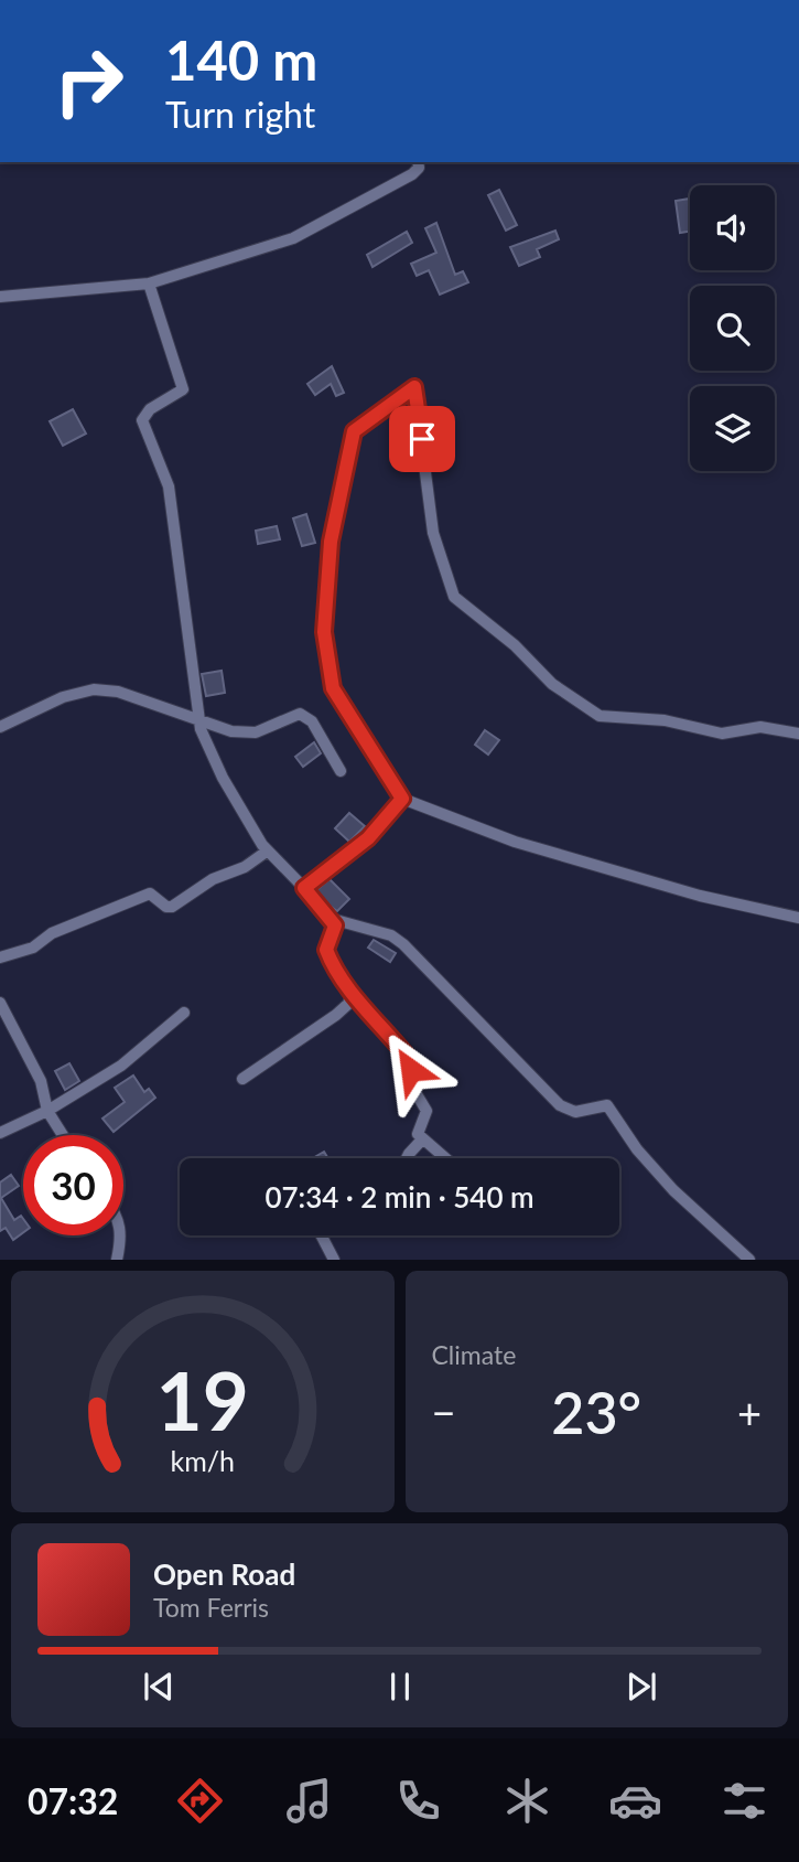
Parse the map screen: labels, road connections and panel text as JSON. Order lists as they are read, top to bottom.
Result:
{
  "page": {
    "turn": ["140 m", "Turn right"],
    "limit": "30",
    "trip": "07:34 · 2 min · 540 m",
    "tile": "Climate",
    "heat": ["−", "23°", "+"],
    "song": ["Open Road", "Tom Ferris"],
    "tabs": "07:32",
    "gauge": ["19", "km/h"]
  }
}
